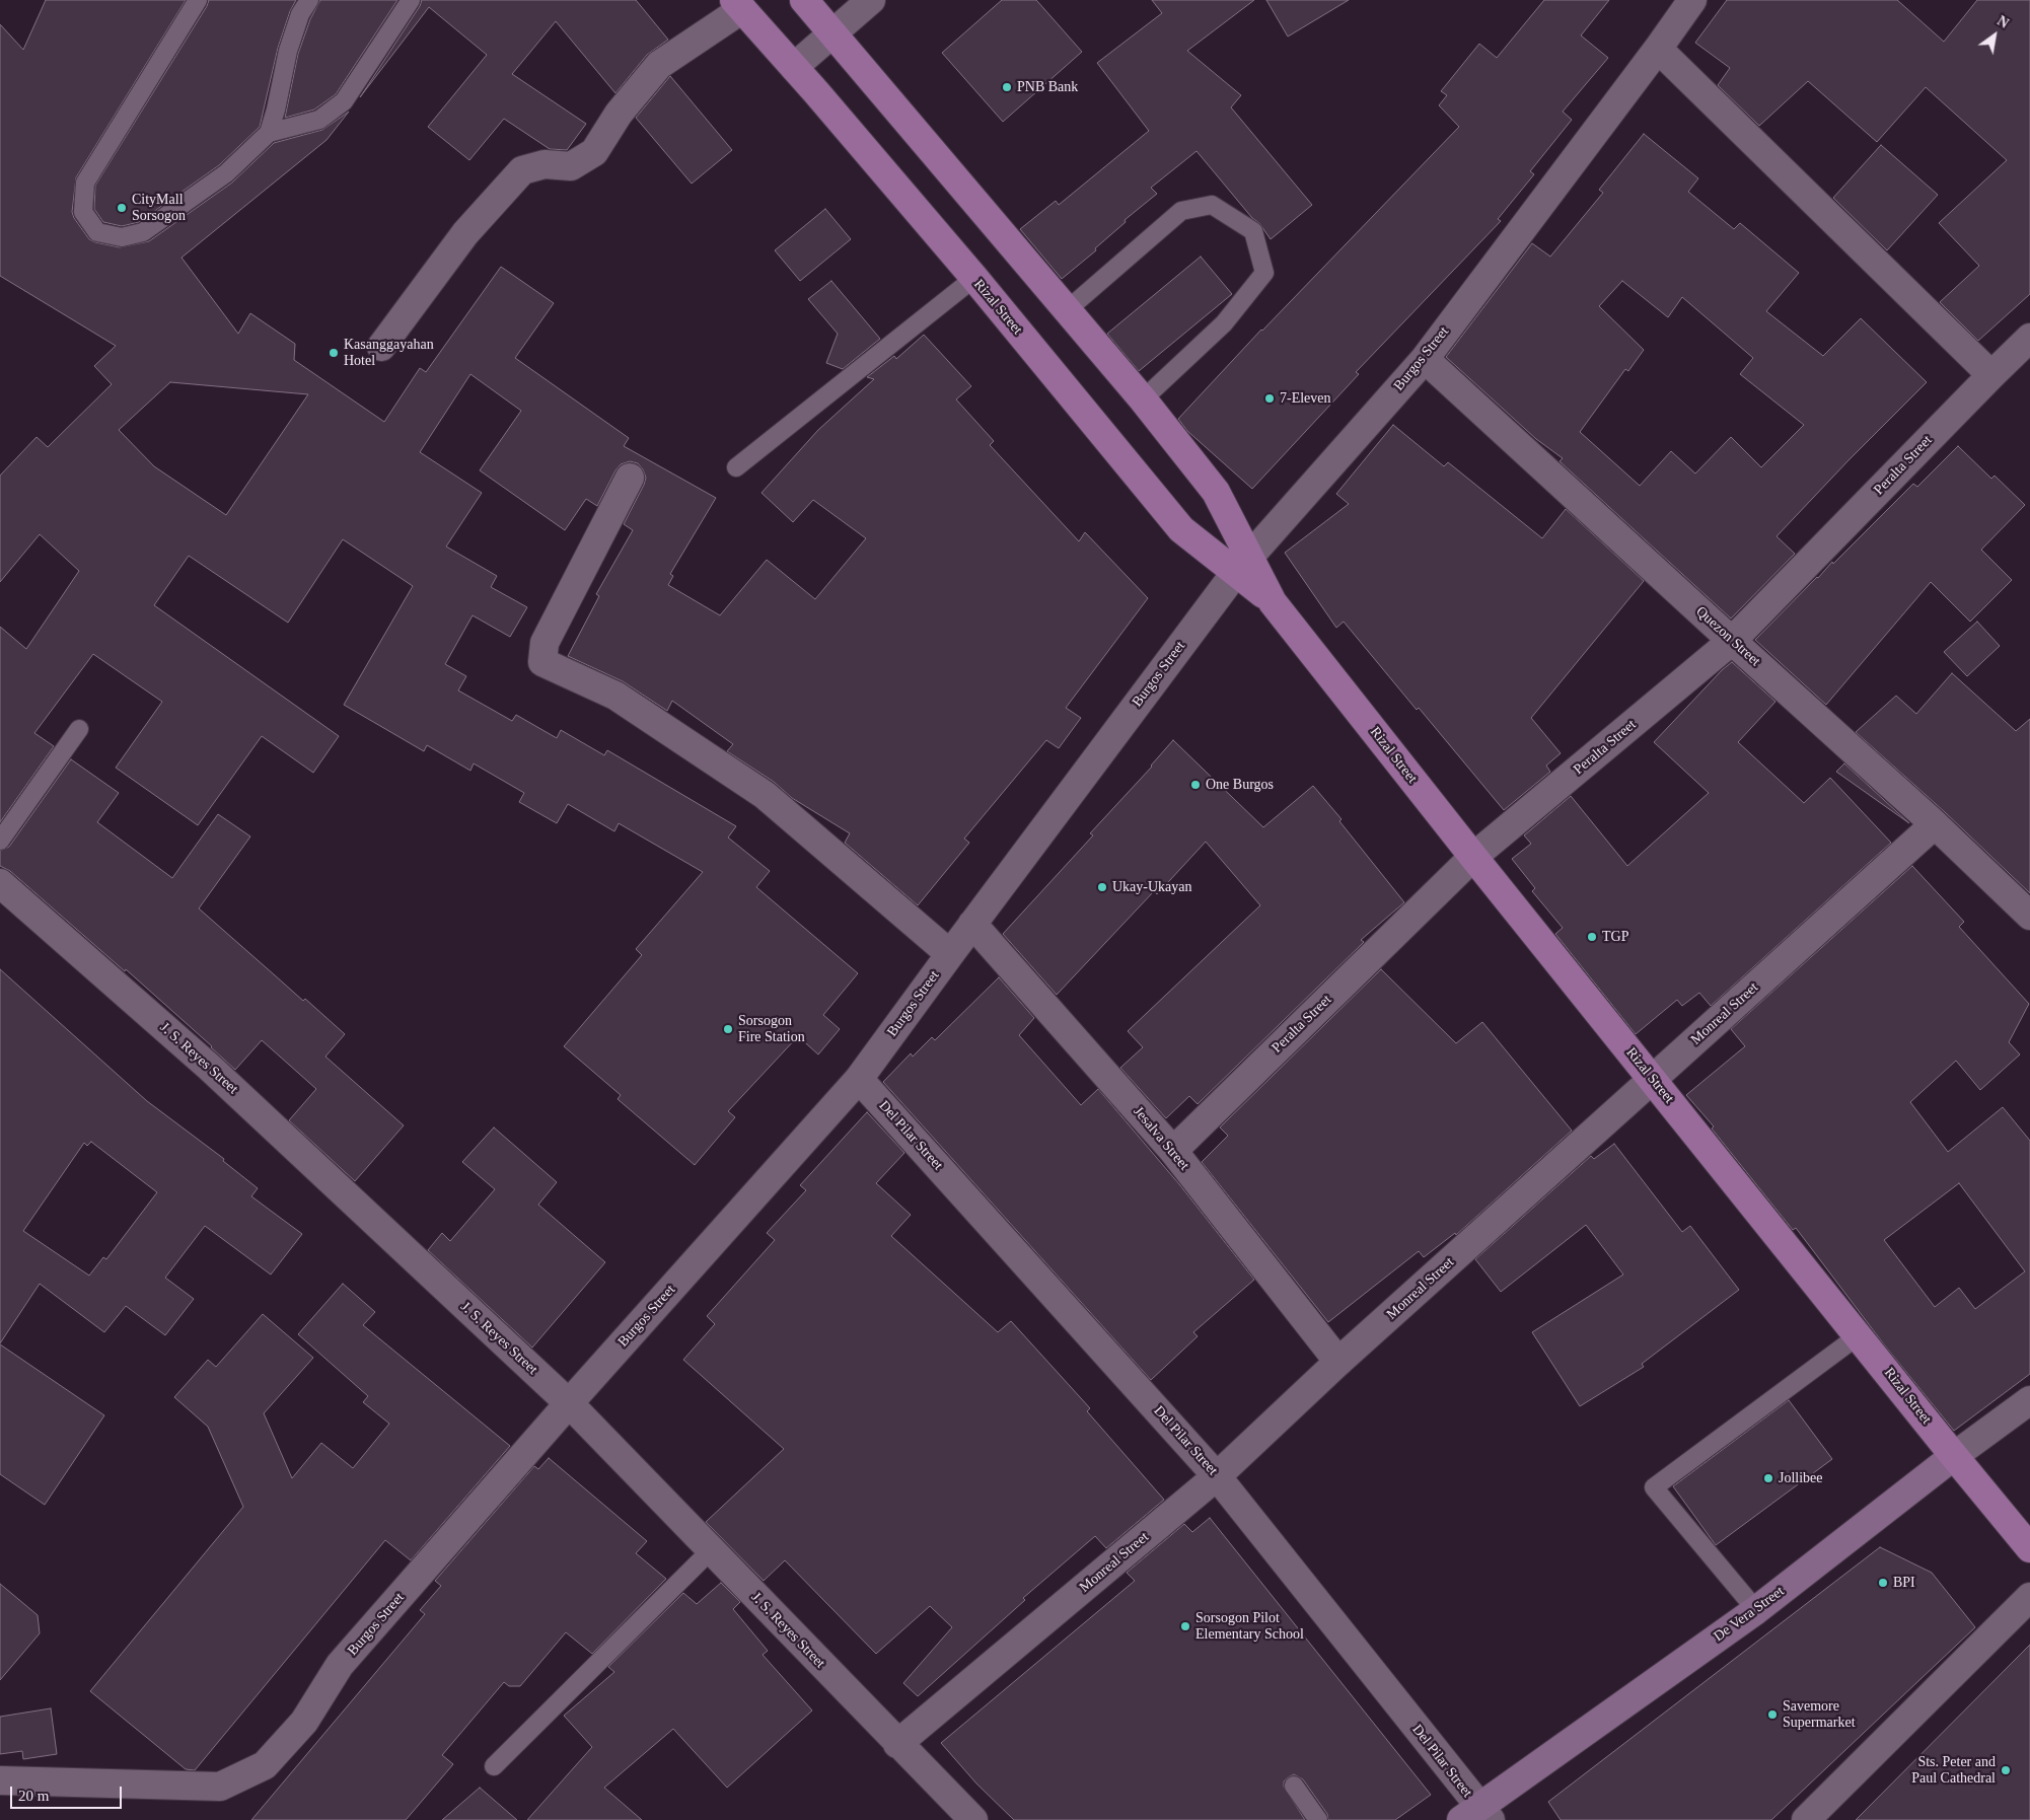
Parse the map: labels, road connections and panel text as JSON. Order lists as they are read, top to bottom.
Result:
{
  "streets": {
    "main road": ["Rizal Street", "De Vera Street"],
    "street": [
      "Burgos Street",
      "Peralta Street",
      "Quezon Street",
      "Monreal Street",
      "J. S. Reyes Street",
      "Del Pilar Street",
      "Jesalva Street"
    ]
  },
  "crossings": [
    ["Rizal Street", "Burgos Street"],
    ["Rizal Street", "Peralta Street"],
    ["Rizal Street", "Monreal Street"],
    ["Rizal Street", "De Vera Street"],
    ["Burgos Street", "Quezon Street"],
    ["Burgos Street", "J. S. Reyes Street"],
    ["Burgos Street", "Del Pilar Street"],
    ["Burgos Street", "Jesalva Street"],
    ["Peralta Street", "Quezon Street"],
    ["Peralta Street", "Jesalva Street"],
    ["Quezon Street", "Monreal Street"],
    ["Monreal Street", "J. S. Reyes Street"],
    ["Monreal Street", "Del Pilar Street"],
    ["Monreal Street", "Jesalva Street"],
    ["Del Pilar Street", "De Vera Street"]
  ],
  "places": [
    "PNB Bank",
    "CityMall Sorsogon",
    "Kasanggayahan Hotel",
    "7-Eleven",
    "One Burgos",
    "Ukay-Ukayan",
    "TGP",
    "Sorsogon Fire Station",
    "Jollibee",
    "BPI",
    "Sorsogon Pilot Elementary School",
    "Savemore Supermarket",
    "Sts. Peter and Paul Cathedral"
  ],
  "scale_bar": "20 m",
  "north": "top right"
}
